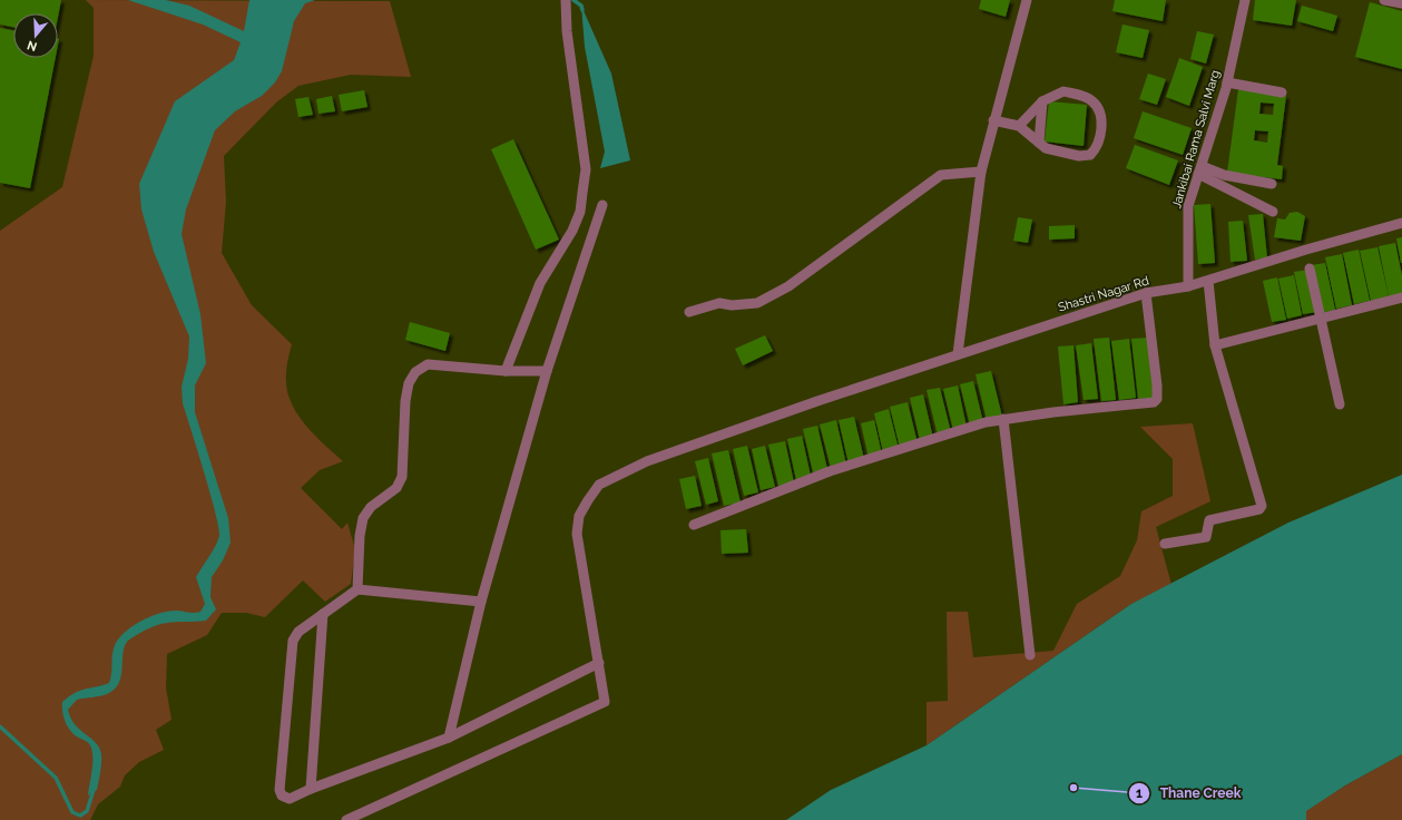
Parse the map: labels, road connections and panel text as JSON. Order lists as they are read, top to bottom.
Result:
{
  "streets": {
    "street": ["Jankibai Rama Salvi Marg", "Shastri Nagar Rd"]
  },
  "crossings": [
    ["Jankibai Rama Salvi Marg", "Shastri Nagar Rd"]
  ],
  "places": ["Thane Creek"],
  "north": "bottom"
}
